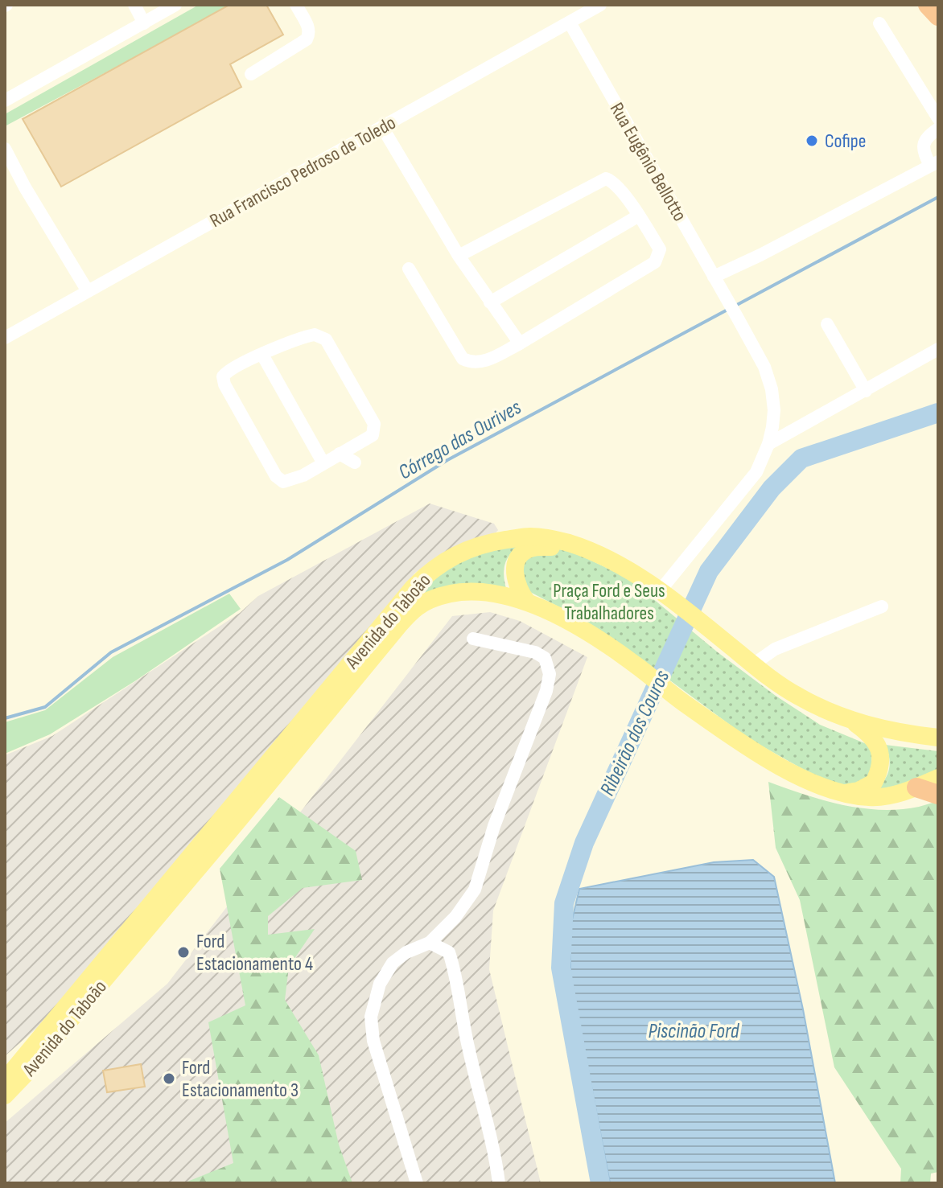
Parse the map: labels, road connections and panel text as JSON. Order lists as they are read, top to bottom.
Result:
{
  "streets": {
    "main road": ["Avenida do Taboão"],
    "street": ["Rua Eugênio Bellotto", "Rua Francisco Pedroso de Toledo"]
  },
  "crossings": [
    ["Rua Eugênio Bellotto", "Rua Francisco Pedroso de Toledo"],
    ["Rua Eugênio Bellotto", "Avenida do Taboão"]
  ],
  "water": ["Córrego das Ourives", "Ribeirão dos Couros", "Piscinão Ford"],
  "parks": ["Praça Ford e Seus Trabalhadores"],
  "places": ["Cofipe", "Ford Estacionamento 4", "Ford Estacionamento 3"]
}
